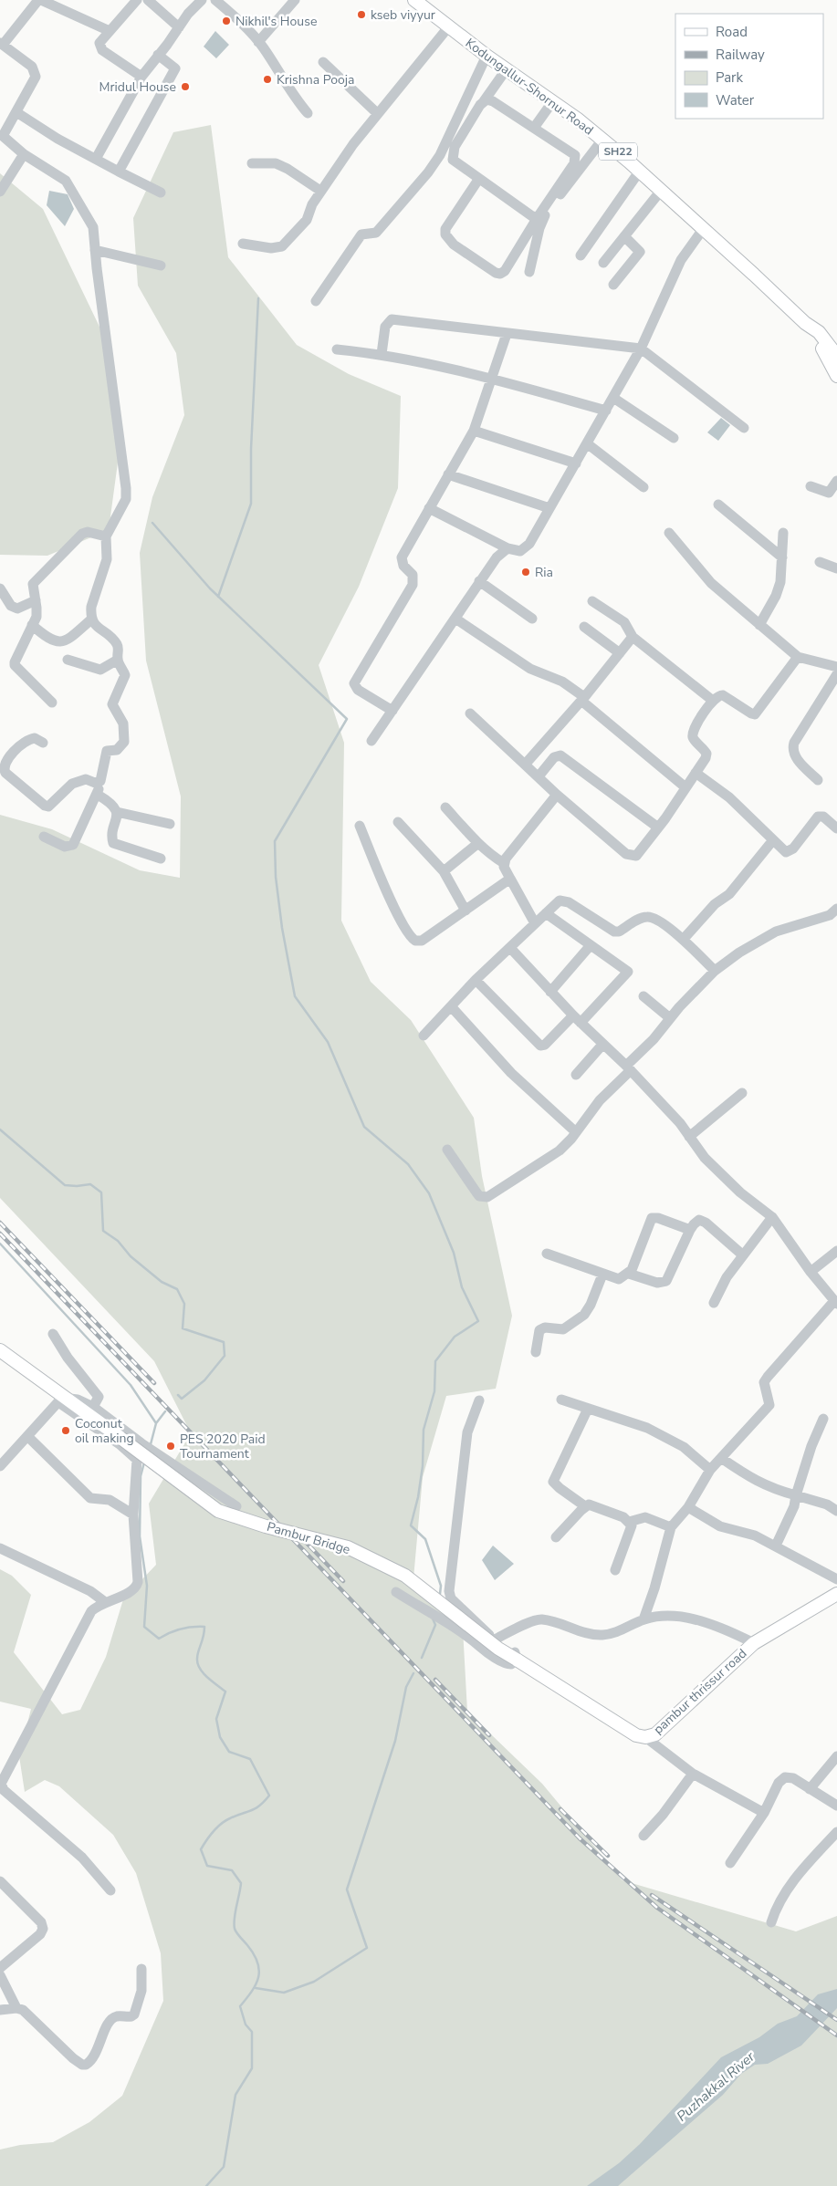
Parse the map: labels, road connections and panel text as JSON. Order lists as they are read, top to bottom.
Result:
{
  "streets": {
    "main road": [
      "Kodungallur-Shornur Road",
      "SH22",
      "Pambur Bridge",
      "pambur thrissur road"
    ]
  },
  "crossings": [
    ["Kodungallur-Shornur Road", "SH22"],
    ["Pambur Bridge", "pambur thrissur road"]
  ],
  "water": ["Puzhakkal River"],
  "places": [
    "kseb viyyur",
    "Nikhil's House",
    "Krishna Pooja",
    "Mridul House",
    "Ria",
    "Coconut oil making",
    "PES 2020 Paid Tournament"
  ],
  "legend": [
    "Road",
    "Railway",
    "Park",
    "Water"
  ]
}
